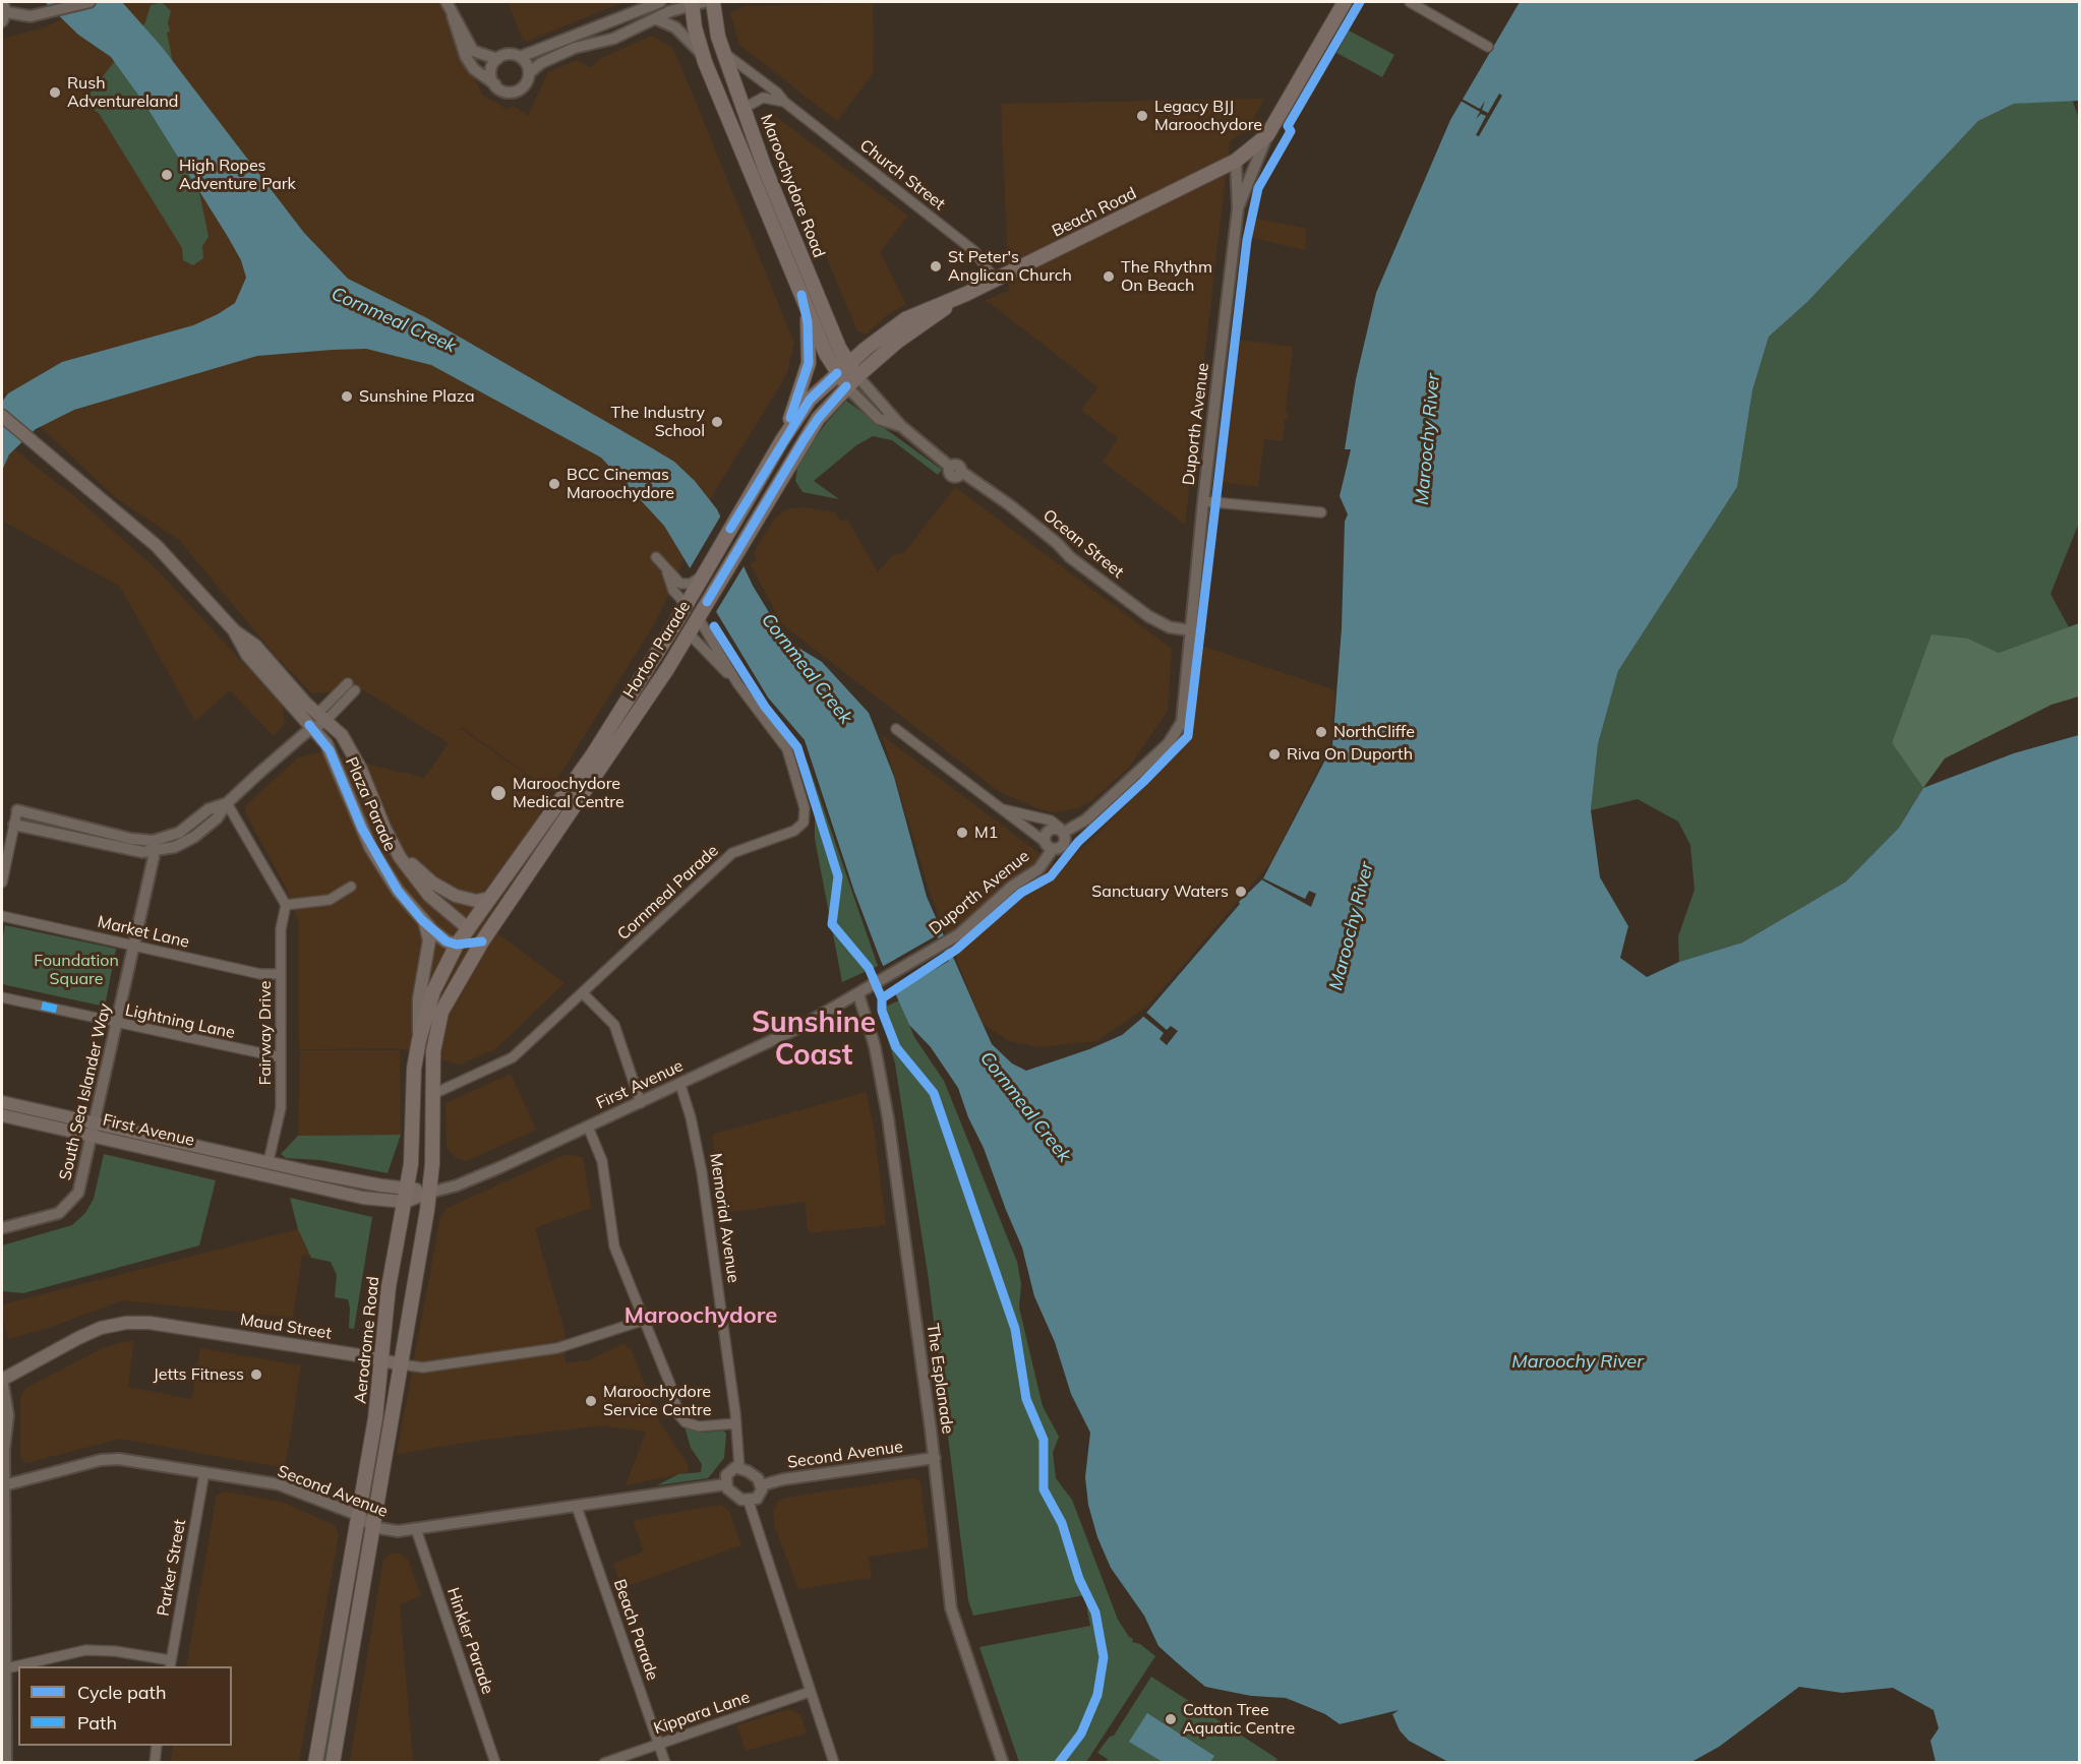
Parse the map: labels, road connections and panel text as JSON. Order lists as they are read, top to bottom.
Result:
{
  "streets": {
    "main road": [
      "Maroochydore Road",
      "Beach Road",
      "Ocean Street",
      "Horton Parade",
      "Plaza Parade",
      "First Avenue",
      "Maud Street",
      "Aerodrome Road"
    ],
    "street": [
      "Church Street",
      "Duporth Avenue",
      "Cornmeal Parade",
      "Market Lane",
      "Lightning Lane",
      "Fairway Drive",
      "South Sea Islander Way",
      "Memorial Avenue",
      "The Esplanade",
      "Second Avenue",
      "Parker Street",
      "Beach Parade",
      "Hinkler Parade",
      "Kippara Lane"
    ]
  },
  "crossings": [
    ["Church Street", "Maroochydore Road"],
    ["Church Street", "Beach Road"],
    ["Maroochydore Road", "Beach Road"],
    ["Maroochydore Road", "Ocean Street"],
    ["Maroochydore Road", "Horton Parade"],
    ["Beach Road", "Duporth Avenue"],
    ["Beach Road", "Ocean Street"],
    ["Beach Road", "Horton Parade"],
    ["Duporth Avenue", "Ocean Street"],
    ["Duporth Avenue", "First Avenue"],
    ["Duporth Avenue", "The Esplanade"],
    ["Ocean Street", "Horton Parade"],
    ["Horton Parade", "Plaza Parade"],
    ["Horton Parade", "Cornmeal Parade"],
    ["Horton Parade", "Aerodrome Road"],
    ["Plaza Parade", "Aerodrome Road"],
    ["Cornmeal Parade", "Aerodrome Road"],
    ["Market Lane", "Fairway Drive"],
    ["Market Lane", "South Sea Islander Way"],
    ["Lightning Lane", "Fairway Drive"],
    ["Lightning Lane", "South Sea Islander Way"],
    ["Fairway Drive", "First Avenue"],
    ["First Avenue", "South Sea Islander Way"],
    ["First Avenue", "Memorial Avenue"],
    ["First Avenue", "Aerodrome Road"],
    ["First Avenue", "The Esplanade"],
    ["Memorial Avenue", "Second Avenue"],
    ["Maud Street", "Aerodrome Road"],
    ["Aerodrome Road", "Second Avenue"],
    ["The Esplanade", "Second Avenue"],
    ["Second Avenue", "Parker Street"],
    ["Second Avenue", "Beach Parade"],
    ["Second Avenue", "Hinkler Parade"],
    ["Beach Parade", "Kippara Lane"]
  ],
  "districts": ["Sunshine Coast", "Maroochydore"],
  "water": ["Cornmeal Creek", "Maroochy River"],
  "parks": ["Foundation Square"],
  "places": [
    "Rush Adventureland",
    "Legacy BJJ Maroochydore",
    "High Ropes Adventure Park",
    "St Peter's Anglican Church",
    "The Rhythm On Beach",
    "Sunshine Plaza",
    "The Industry School",
    "BCC Cinemas Maroochydore",
    "NorthCliffe",
    "Riva On Duporth",
    "Maroochydore Medical Centre",
    "M1",
    "Sanctuary Waters",
    "Jetts Fitness",
    "Maroochydore Service Centre",
    "Cotton Tree Aquatic Centre"
  ],
  "legend": ["Cycle path", "Path"]
}
